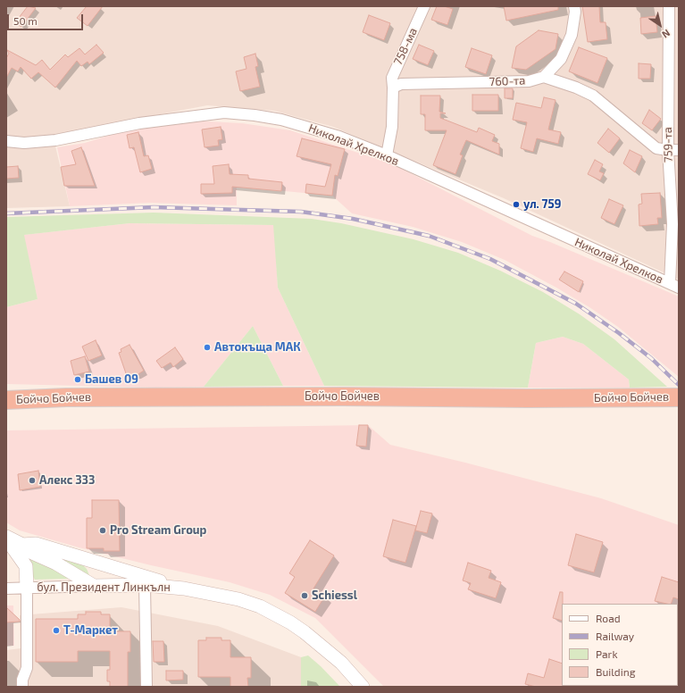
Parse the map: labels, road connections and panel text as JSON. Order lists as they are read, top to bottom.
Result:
{
  "streets": {
    "highway": ["Бойчо Бойчев"],
    "street": [
      "758-ма",
      "760-та",
      "Николай Хрелков",
      "759-та",
      "бул. Президент Линкълн"
    ]
  },
  "crossings": [
    ["758-ма", "760-та"],
    ["Николай Хрелков", "759-та"]
  ],
  "places": [
    "ул. 759",
    "Автокъща МАК",
    "Башев 09",
    "Алекс 333",
    "Pro Stream Group",
    "Schiessl",
    "Т-Маркет"
  ],
  "legend": [
    "Road",
    "Railway",
    "Park",
    "Building"
  ],
  "scale_bar": "50 m",
  "north": "bottom right"
}
